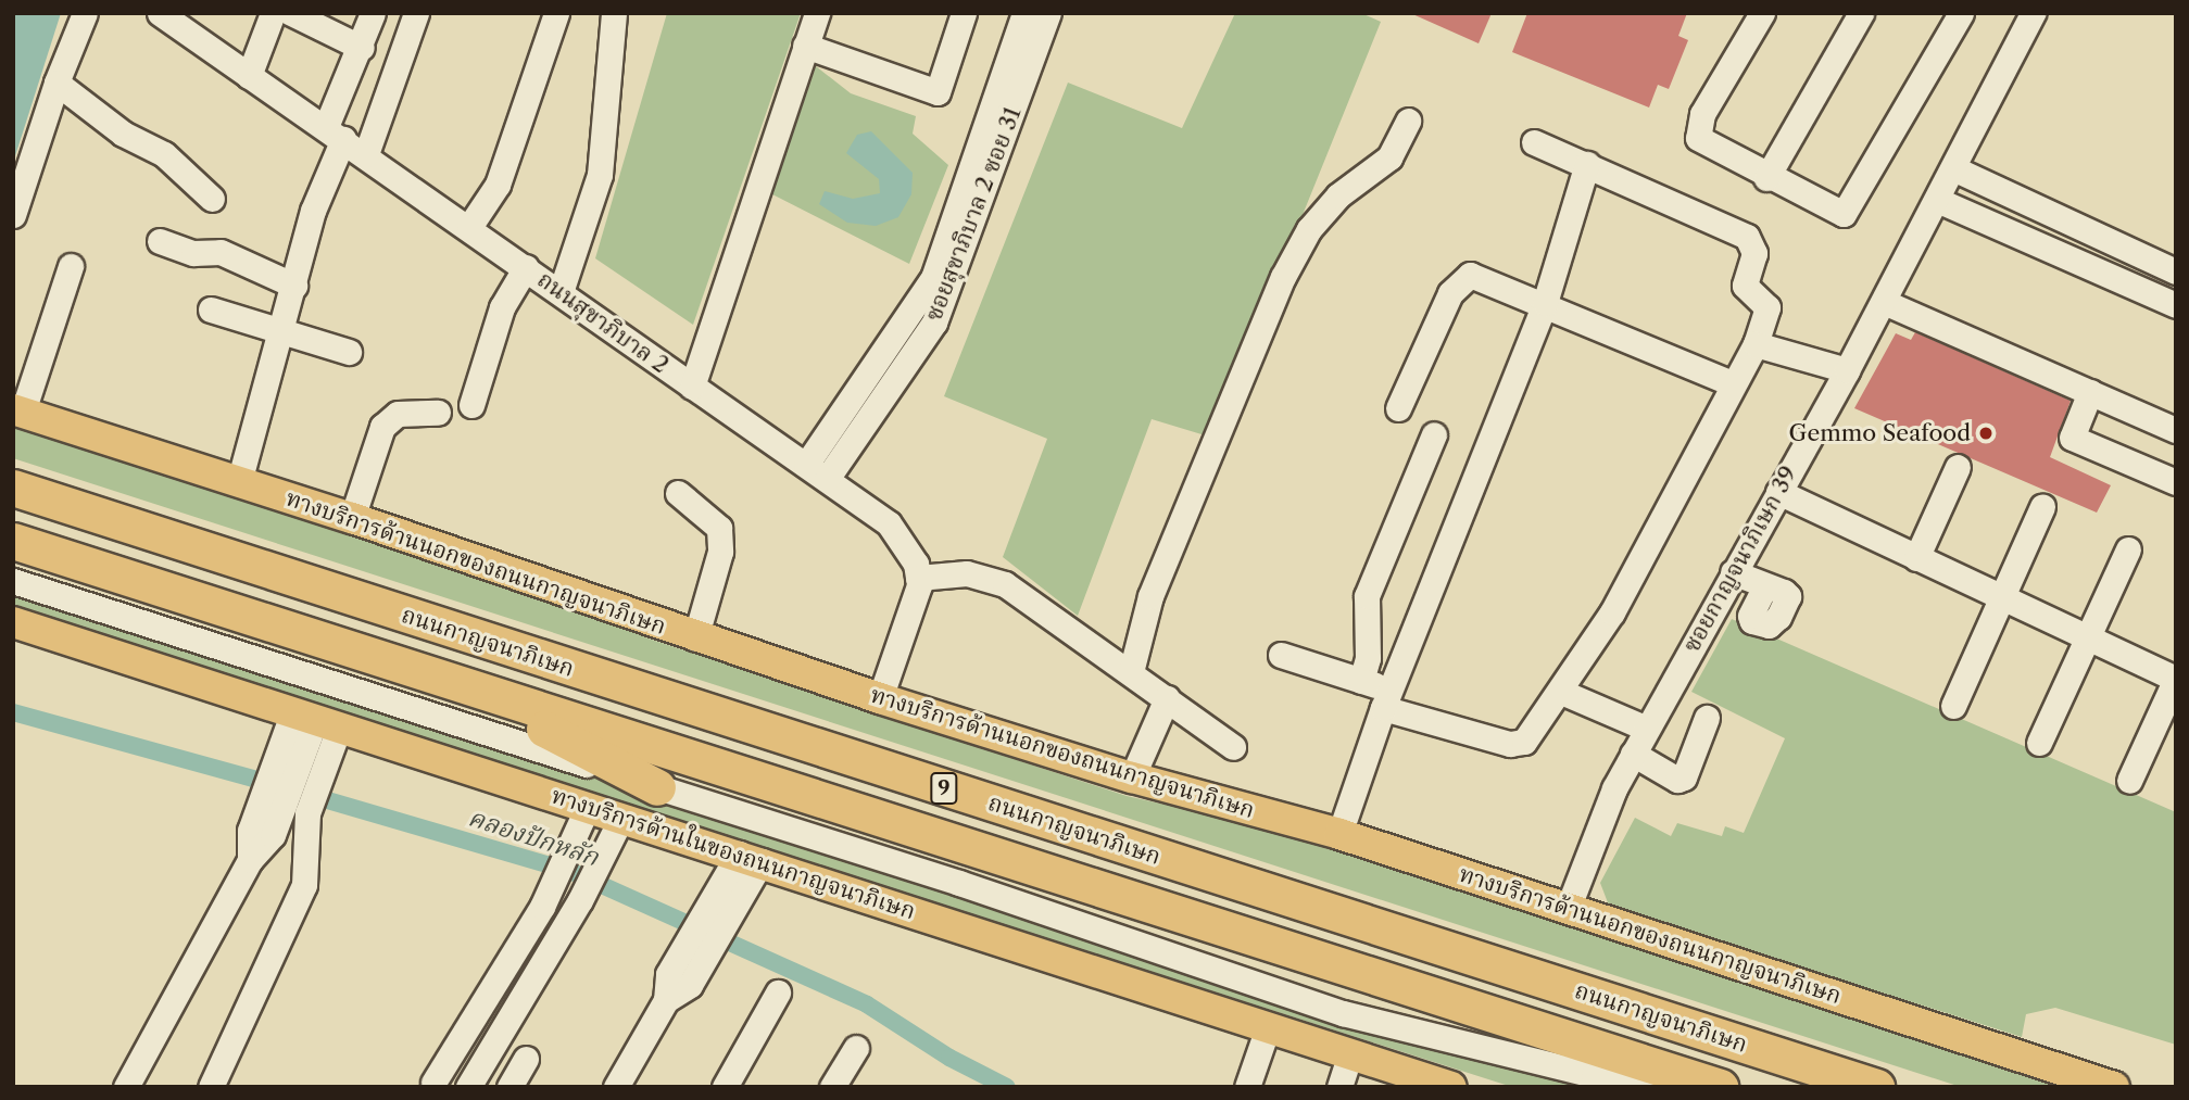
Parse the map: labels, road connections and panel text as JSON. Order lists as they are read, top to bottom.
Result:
{
  "streets": {
    "highway": ["ถนนกาญจนาภิเษก", "9"],
    "main road": ["ทางบริการด้านนอกของถนนกาญจนาภิเษก", "ทางบริการด้านในของถนนกาญจนาภิเษก"],
    "street": ["ซอยสุขาภิบาล 2 ซอย 31", "ถนนสุขาภิบาล 2", "ซอยกาญจนาภิเษก 39"]
  },
  "crossings": [
    ["ซอยสุขาภิบาล 2 ซอย 31", "ถนนสุขาภิบาล 2"],
    ["ซอยกาญจนาภิเษก 39", "ทางบริการด้านนอกของถนนกาญจนาภิเษก"]
  ],
  "water": ["คลองปักหลัก"],
  "places": ["Gemmo Seafood"]
}
